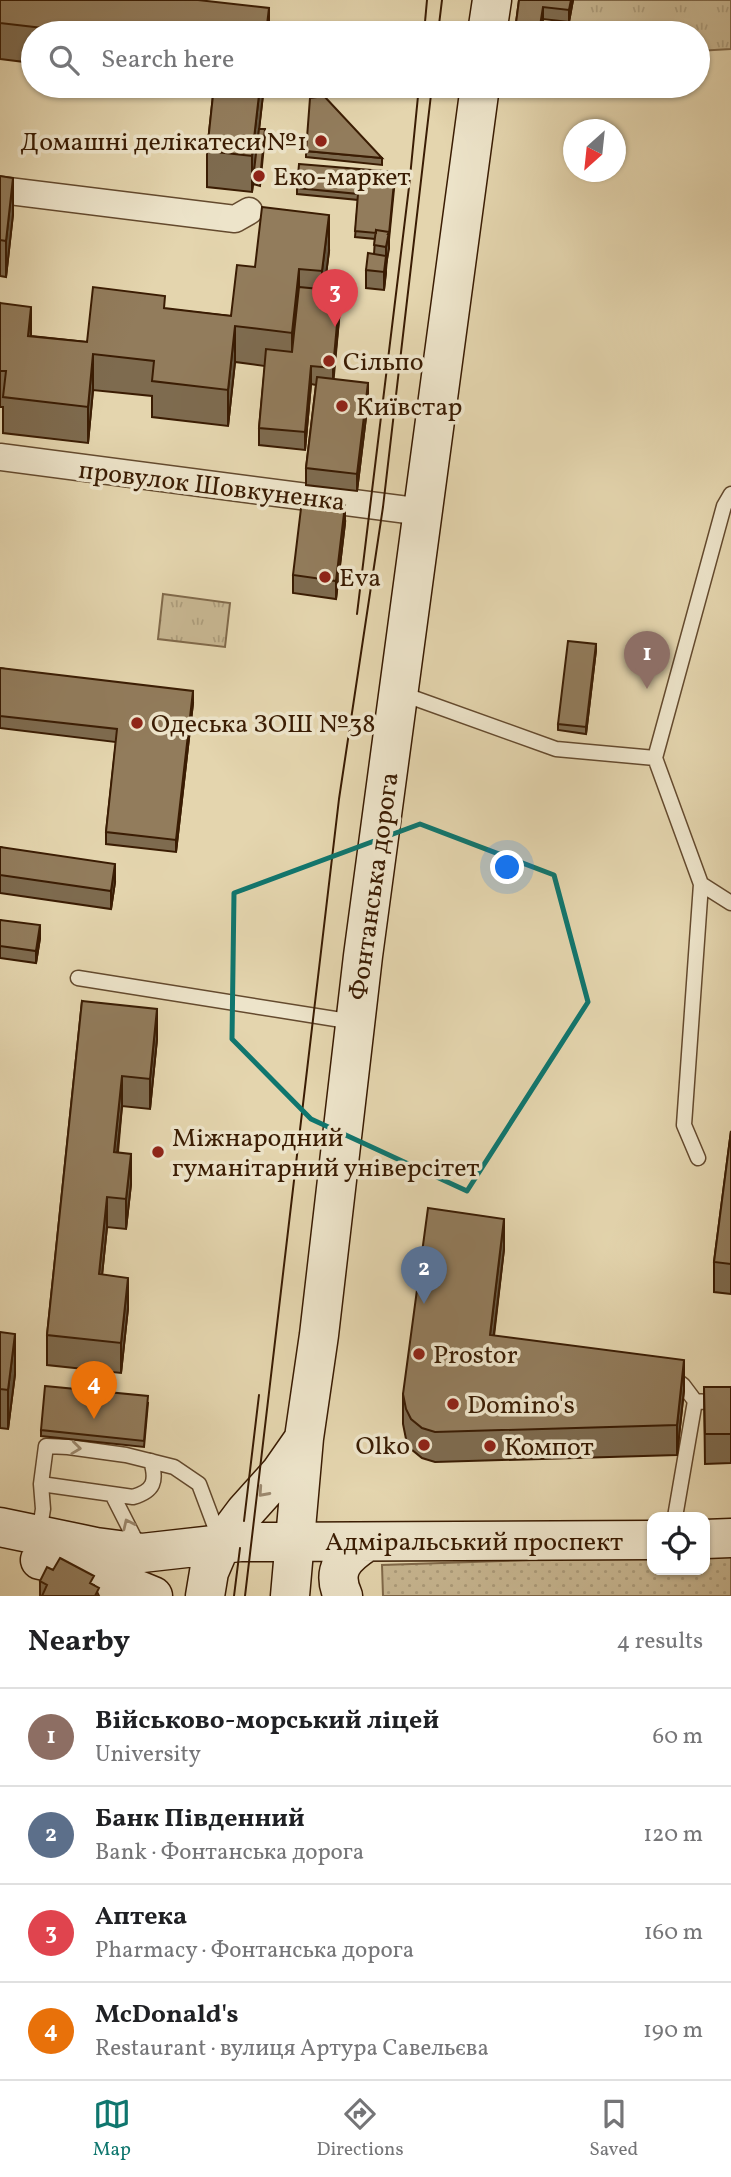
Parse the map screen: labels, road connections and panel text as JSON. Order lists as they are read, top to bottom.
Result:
{
  "streets": {
    "main road": ["Фонтанська дорога", "Адміральський проспект"],
    "street": ["провулок Шовкуненка"]
  },
  "crossings": [
    ["провулок Шовкуненка", "Фонтанська дорога"],
    ["Фонтанська дорога", "Адміральський проспект"]
  ],
  "places": [
    "Домашні делікатеси №1",
    "Еко-маркет",
    "Сільпо",
    "Київстар",
    "Eva",
    "Одеська ЗОШ №38",
    "Міжнародний гуманітарний універсітет",
    "Prostor",
    "Domino's",
    "Olko",
    "Компот"
  ],
  "north": "bottom left",
  "page": {
    "search": "Search here",
    "pins": [
      "3",
      "1",
      "2",
      "4"
    ],
    "heading": ["Nearby", "4 results"],
    "list": [
      {
        "mark": "1",
        "name": "Військово-морський ліцей",
        "note": "University",
        "value": "60 m"
      },
      {
        "mark": "2",
        "name": "Банк Південний",
        "note": "Bank · Фонтанська дорога",
        "value": "120 m"
      },
      {
        "mark": "3",
        "name": "Аптека",
        "note": "Pharmacy · Фонтанська дорога",
        "value": "160 m"
      },
      {
        "mark": "4",
        "name": "McDonald's",
        "note": "Restaurant · вулиця Артура Савельєва",
        "value": "190 m"
      }
    ],
    "nav": ["Map", "Directions", "Saved"]
  }
}
